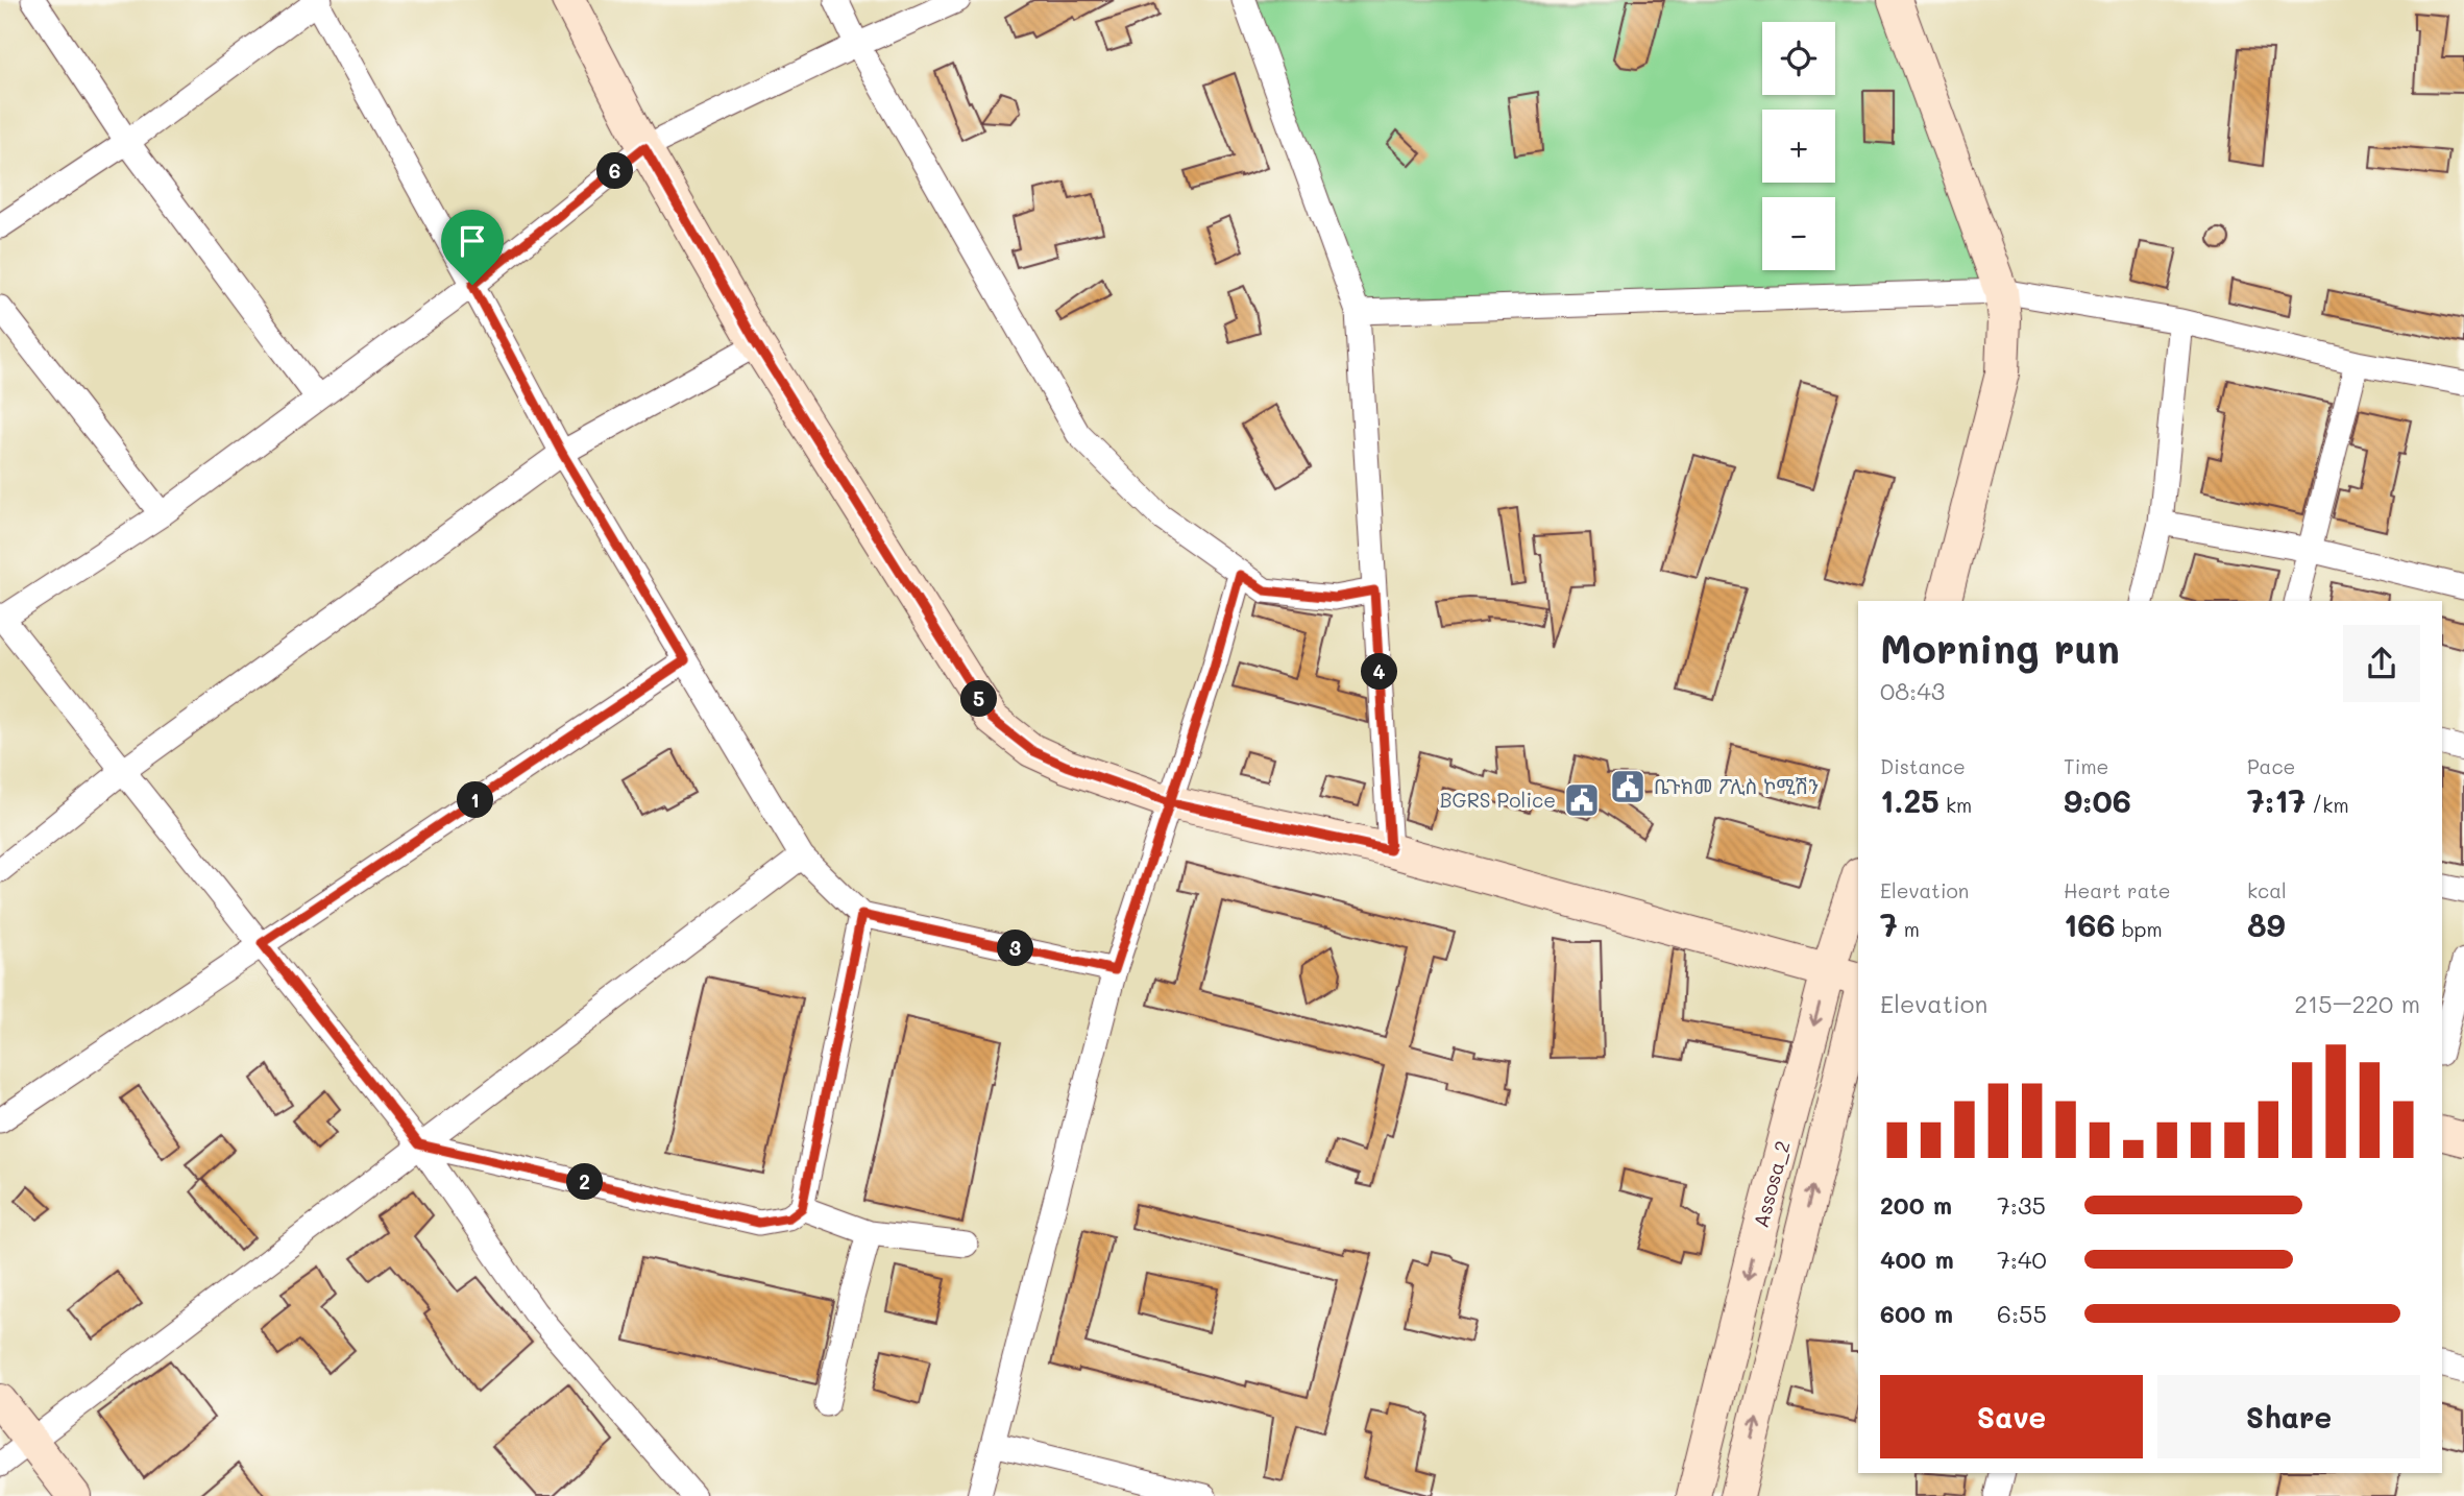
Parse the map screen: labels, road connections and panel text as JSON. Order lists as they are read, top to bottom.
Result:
{
  "streets": {
    "street": ["Assosa_2"]
  },
  "places": {
    "public building": ["ቤጉክመ ፖሊስ ኮሚሽን", "BGRS Police"]
  },
  "page": {
    "map_buttons": ["+", "−"],
    "pins": [
      "6",
      "4",
      "5",
      "1",
      "3",
      "2"
    ],
    "heading": ["Morning run", "08:43"],
    "stats": [
      ["Distance", "1.25 km"],
      ["Time", "9:06"],
      ["Pace", "7:17 /km"],
      ["Elevation", "7 m"],
      ["Heart rate", "166 bpm"],
      ["kcal", "89"]
    ],
    "chart": ["Elevation", "215–220 m"],
    "list": [
      {
        "name": "200 m",
        "note": "7:35"
      },
      {
        "name": "400 m",
        "note": "7:40"
      },
      {
        "name": "600 m",
        "note": "6:55"
      }
    ],
    "buttons": ["Save", "Share"]
  }
}
